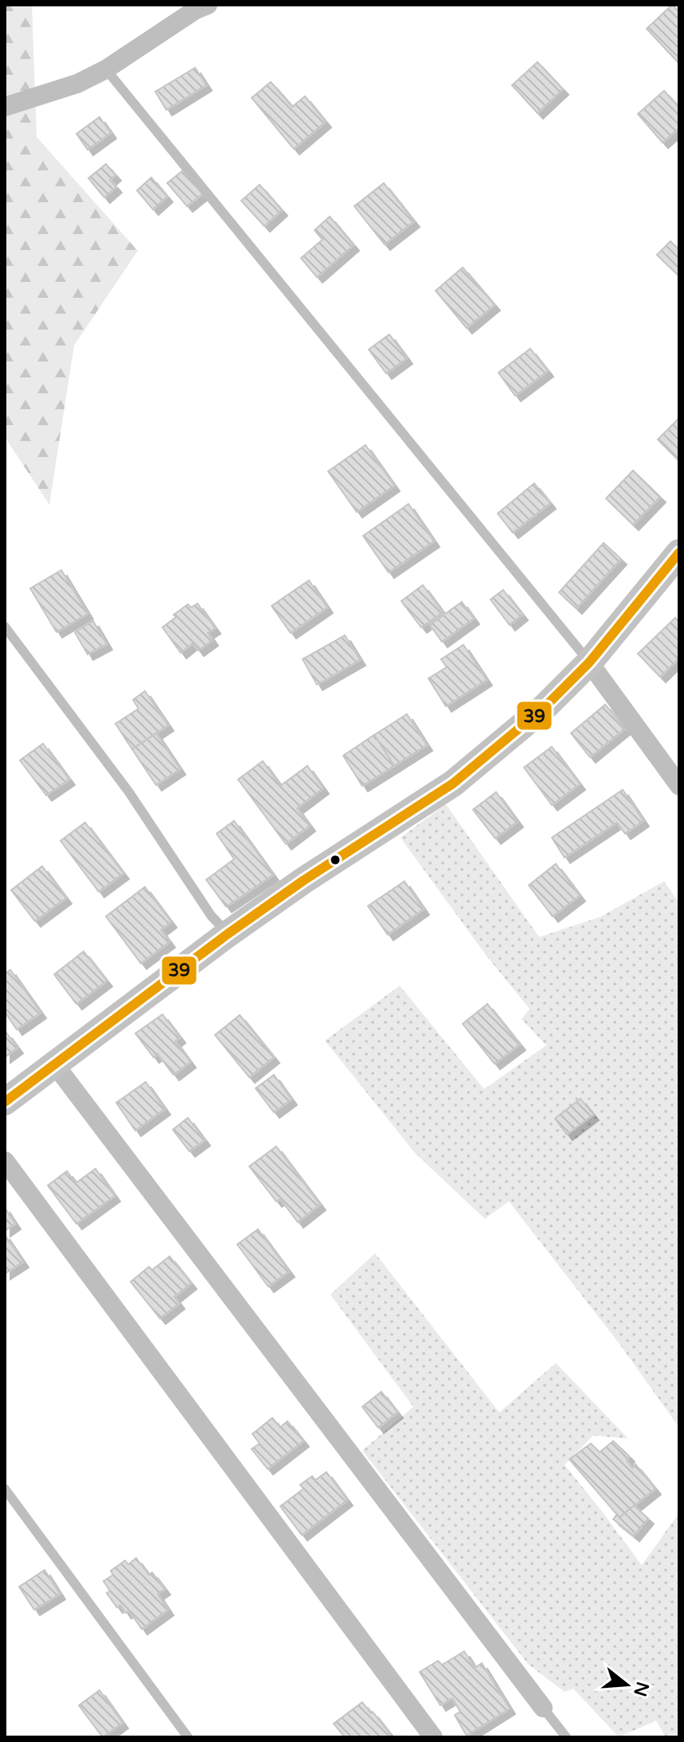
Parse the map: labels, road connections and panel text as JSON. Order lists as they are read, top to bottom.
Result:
{
  "lines": ["transit line 39"],
  "north": "right"
}
